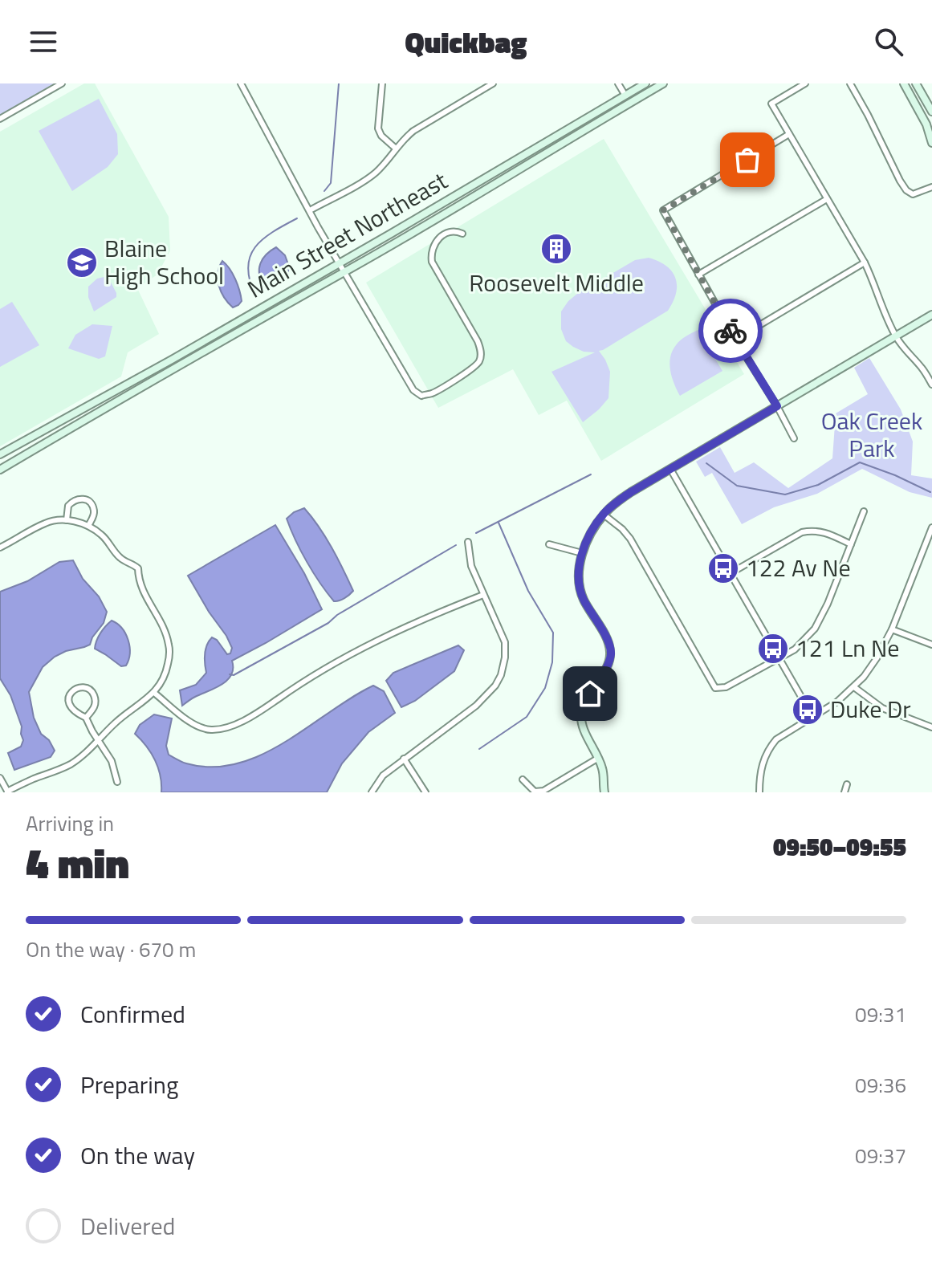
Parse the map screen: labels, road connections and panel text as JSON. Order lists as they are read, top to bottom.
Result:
{
  "streets": {
    "main road": ["Main Street Northeast"]
  },
  "parks": ["Oak Creek Park"],
  "places": {
    "building": ["Roosevelt Middle"],
    "school or university": ["Blaine High School"],
    "bus stop": ["122 Av Ne", "121 Ln Ne", "Duke Dr"]
  },
  "page": {
    "header": "Quickbag",
    "heading": ["4 min", "Arriving in", "09:50–09:55"],
    "bar": "On the way · 670 m",
    "list": [
      ["Confirmed", "09:31"],
      ["Preparing", "09:36"],
      ["On the way", "09:37"],
      "Delivered"
    ]
  }
}
